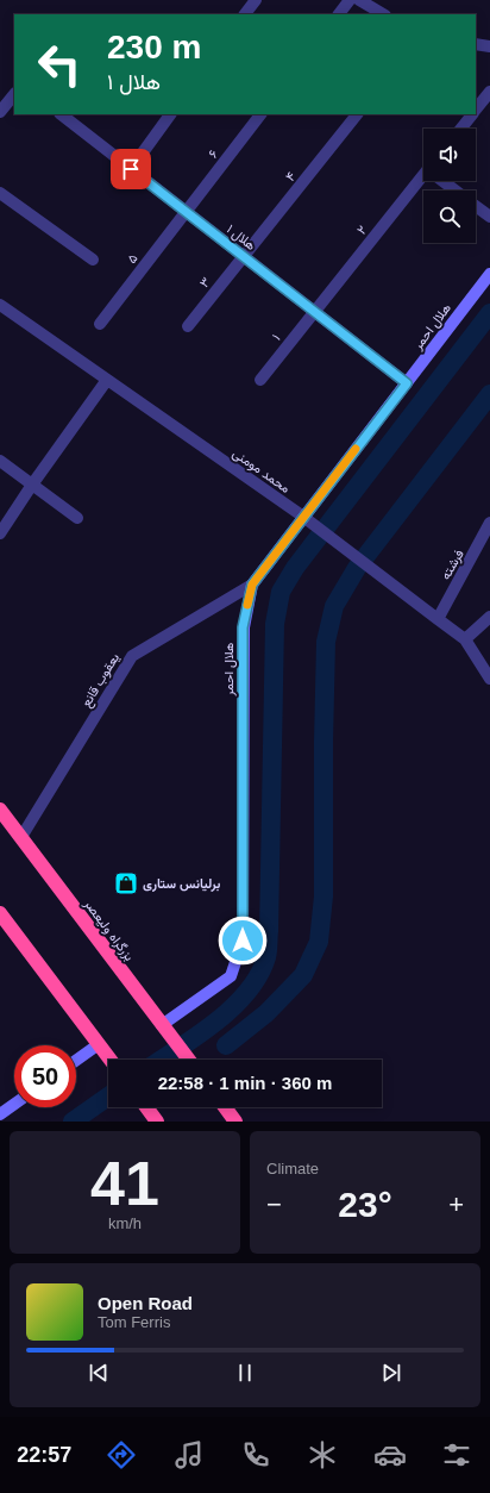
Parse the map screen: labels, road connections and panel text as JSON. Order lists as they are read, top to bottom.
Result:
{
  "streets": {
    "highway": ["بزرگراه ولیعصر"],
    "main road": ["هلال احمر"],
    "street": [
      "۶",
      "۴",
      "۲",
      "هلال ۱",
      "۵",
      "۳",
      "۱",
      "محمد مومنی",
      "فرشته",
      "یعقوب قانع"
    ]
  },
  "crossings": [
    ["۶", "هلال ۱"],
    ["۶", "۵"],
    ["۴", "هلال ۱"],
    ["۴", "۳"],
    ["۲", "هلال ۱"],
    ["۲", "۱"],
    ["هلال ۱", "۵"],
    ["هلال ۱", "۳"],
    ["هلال ۱", "هلال احمر"],
    ["هلال ۱", "۱"],
    ["هلال احمر", "محمد مومنی"],
    ["هلال احمر", "یعقوب قانع"],
    ["هلال احمر", "بزرگراه ولیعصر"],
    ["محمد مومنی", "فرشته"],
    ["یعقوب قانع", "بزرگراه ولیعصر"]
  ],
  "places": {
    "shop": ["برلیانس ستاری"]
  },
  "page": {
    "turn": ["230 m", "هلال ۱"],
    "limit": "50",
    "trip": "22:58 · 1 min · 360 m",
    "tile": [
      ["41", "km/h"],
      "Climate"
    ],
    "heat": ["−", "23°", "+"],
    "song": ["Open Road", "Tom Ferris"],
    "tabs": "22:57"
  }
}
